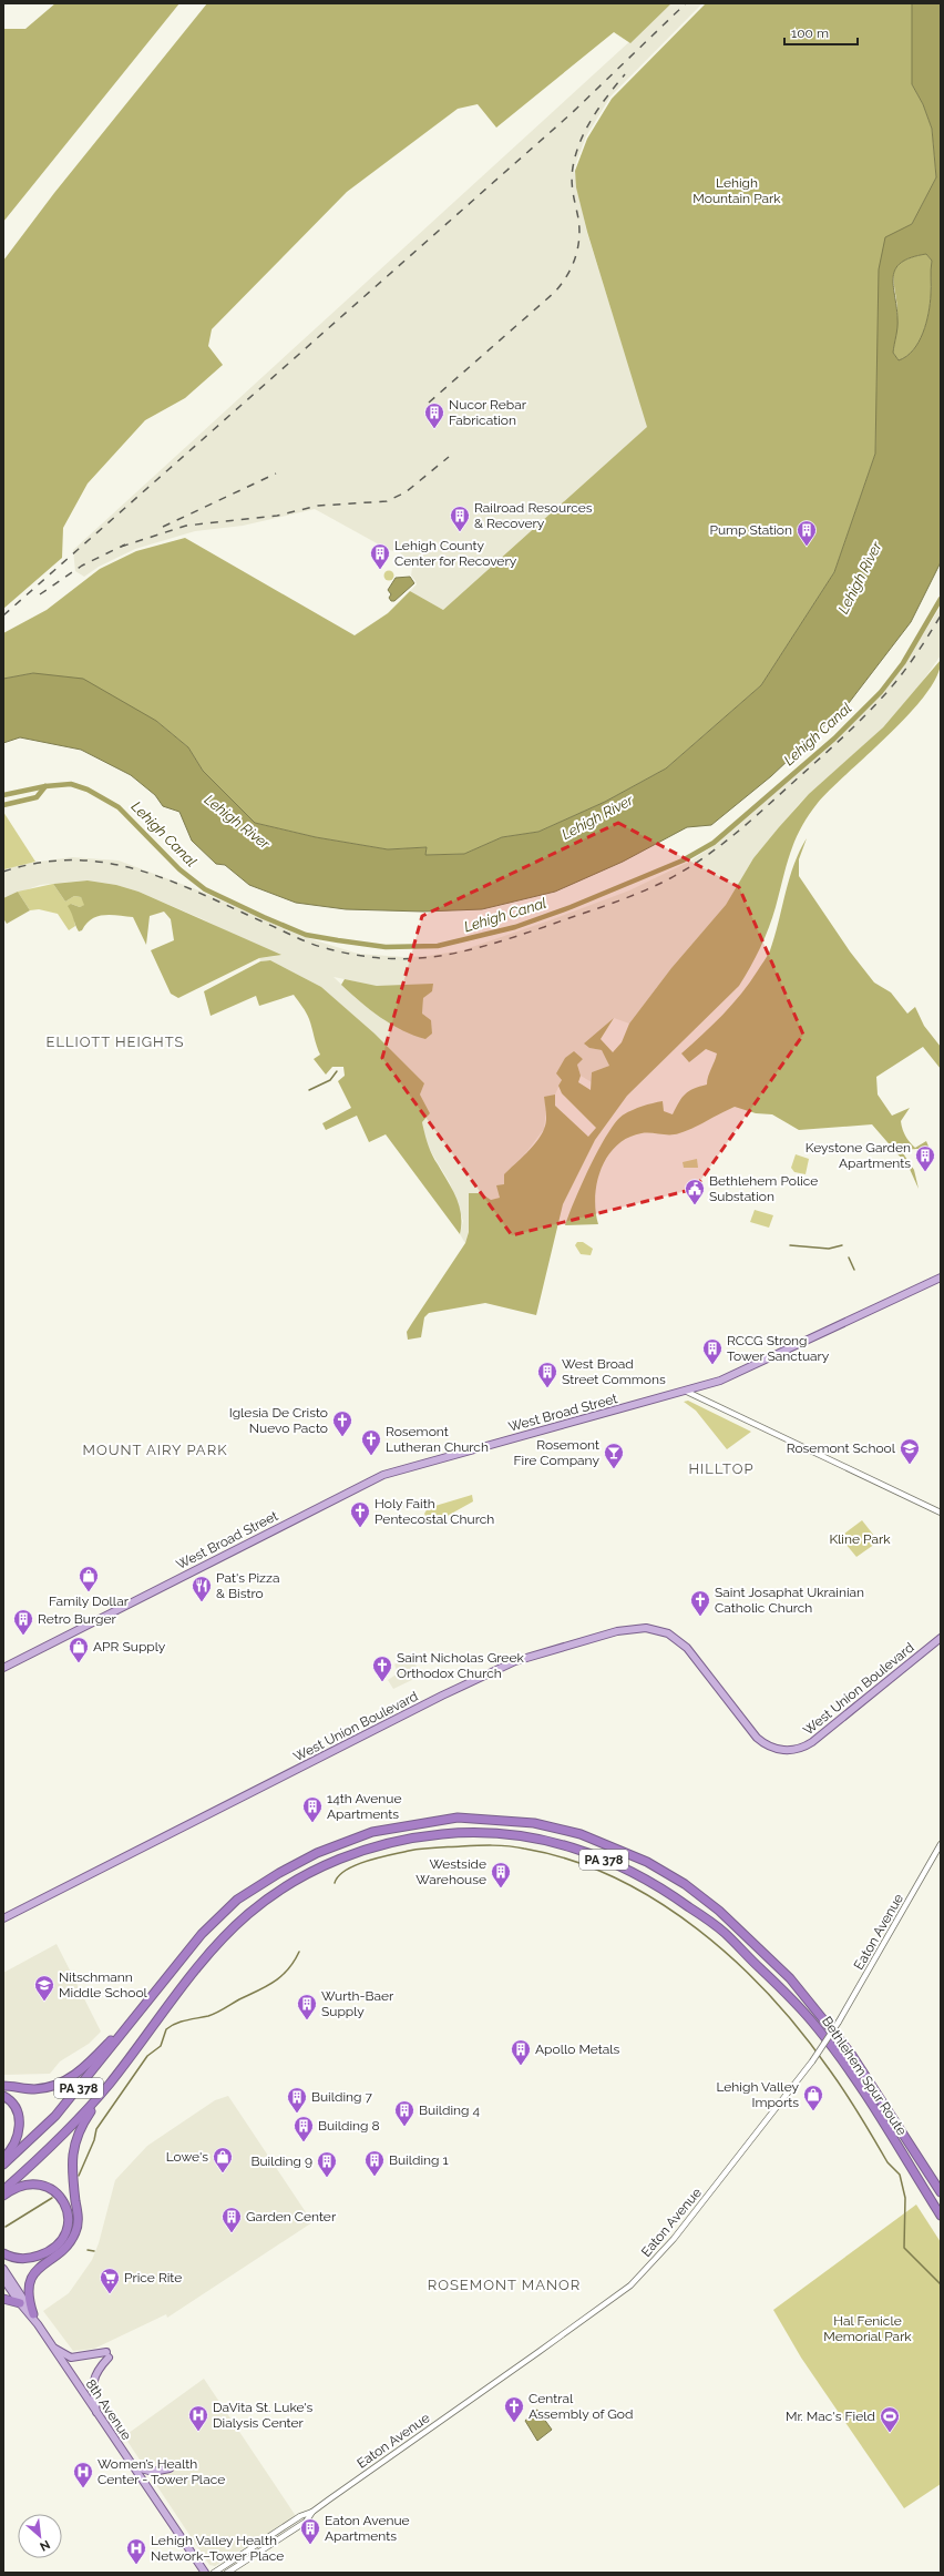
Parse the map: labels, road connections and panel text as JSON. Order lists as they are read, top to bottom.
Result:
{
  "streets": {
    "highway": ["PA 378", "Bethlehem Spur Route"],
    "main road": ["West Broad Street", "West Union Boulevard", "8th Avenue"],
    "street": ["Eaton Avenue"]
  },
  "districts": [
    "ELLIOTT HEIGHTS",
    "MOUNT AIRY PARK",
    "HILLTOP",
    "ROSEMONT MANOR"
  ],
  "water": ["Lehigh River", "Lehigh Canal"],
  "parks": ["Lehigh Mountain Park", "Kline Park", "Hal Fenicle Memorial Park"],
  "places": {
    "building": [
      "Nucor Rebar Fabrication",
      "Railroad Resources & Recovery",
      "Pump Station",
      "Lehigh County Center for Recovery",
      "Keystone Garden Apartments",
      "RCCG Strong Tower Sanctuary",
      "West Broad Street Commons",
      "Retro Burger",
      "14th Avenue Apartments",
      "Westside Warehouse",
      "Wurth-Baer Supply",
      "Apollo Metals",
      "Building 7",
      "Building 4",
      "Building 8",
      "Building 1",
      "Building 9",
      "Garden Center",
      "Eaton Avenue Apartments"
    ],
    "public building": ["Bethlehem Police Substation"],
    "church": [
      "Iglesia De Cristo Nuevo Pacto",
      "Rosemont Lutheran Church",
      "Holy Faith Pentecostal Church",
      "Saint Josaphat Ukrainian Catholic Church",
      "Saint Nicholas Greek Orthodox Church",
      "Central Assembly of God"
    ],
    "school or university": ["Rosemont School", "Nitschmann Middle School"],
    "bar": ["Rosemont Fire Company"],
    "shop": [
      "Family Dollar",
      "APR Supply",
      "Lehigh Valley Imports",
      "Lowe's"
    ],
    "restaurant": ["Pat's Pizza & Bistro"],
    "supermarket": ["Price Rite"],
    "hospital": ["DaVita St. Luke's Dialysis Center", "Women’s Health Center - Tower Place", "Lehigh Valley Health Network–Tower Place"],
    "sports": ["Mr. Mac's Field"]
  },
  "scale_bar": "100 m",
  "north": "bottom right"
}
